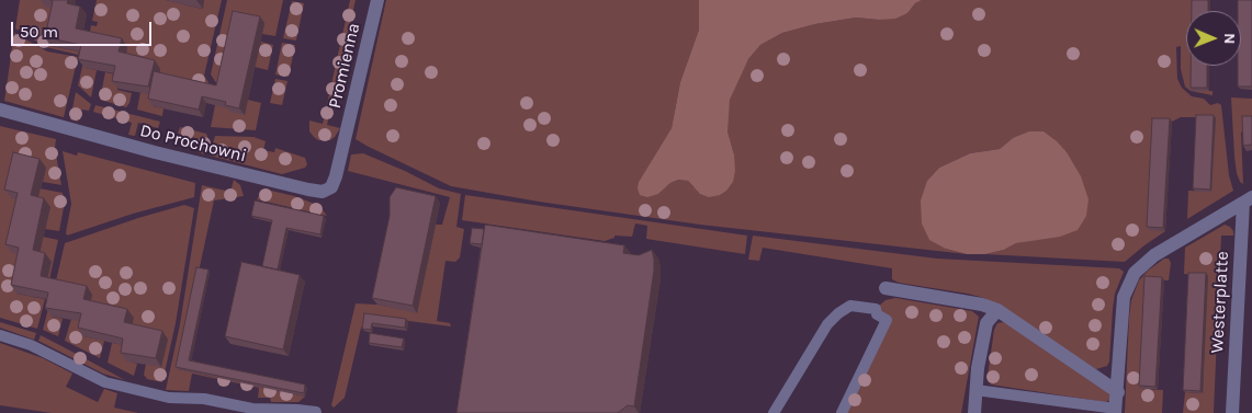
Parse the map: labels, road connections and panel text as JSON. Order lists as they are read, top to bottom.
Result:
{
  "streets": {
    "street": ["Promienna", "Do Prochowni", "Westerplatte"]
  },
  "crossings": [
    ["Promienna", "Do Prochowni"]
  ],
  "scale_bar": "50 m",
  "north": "right"
}
